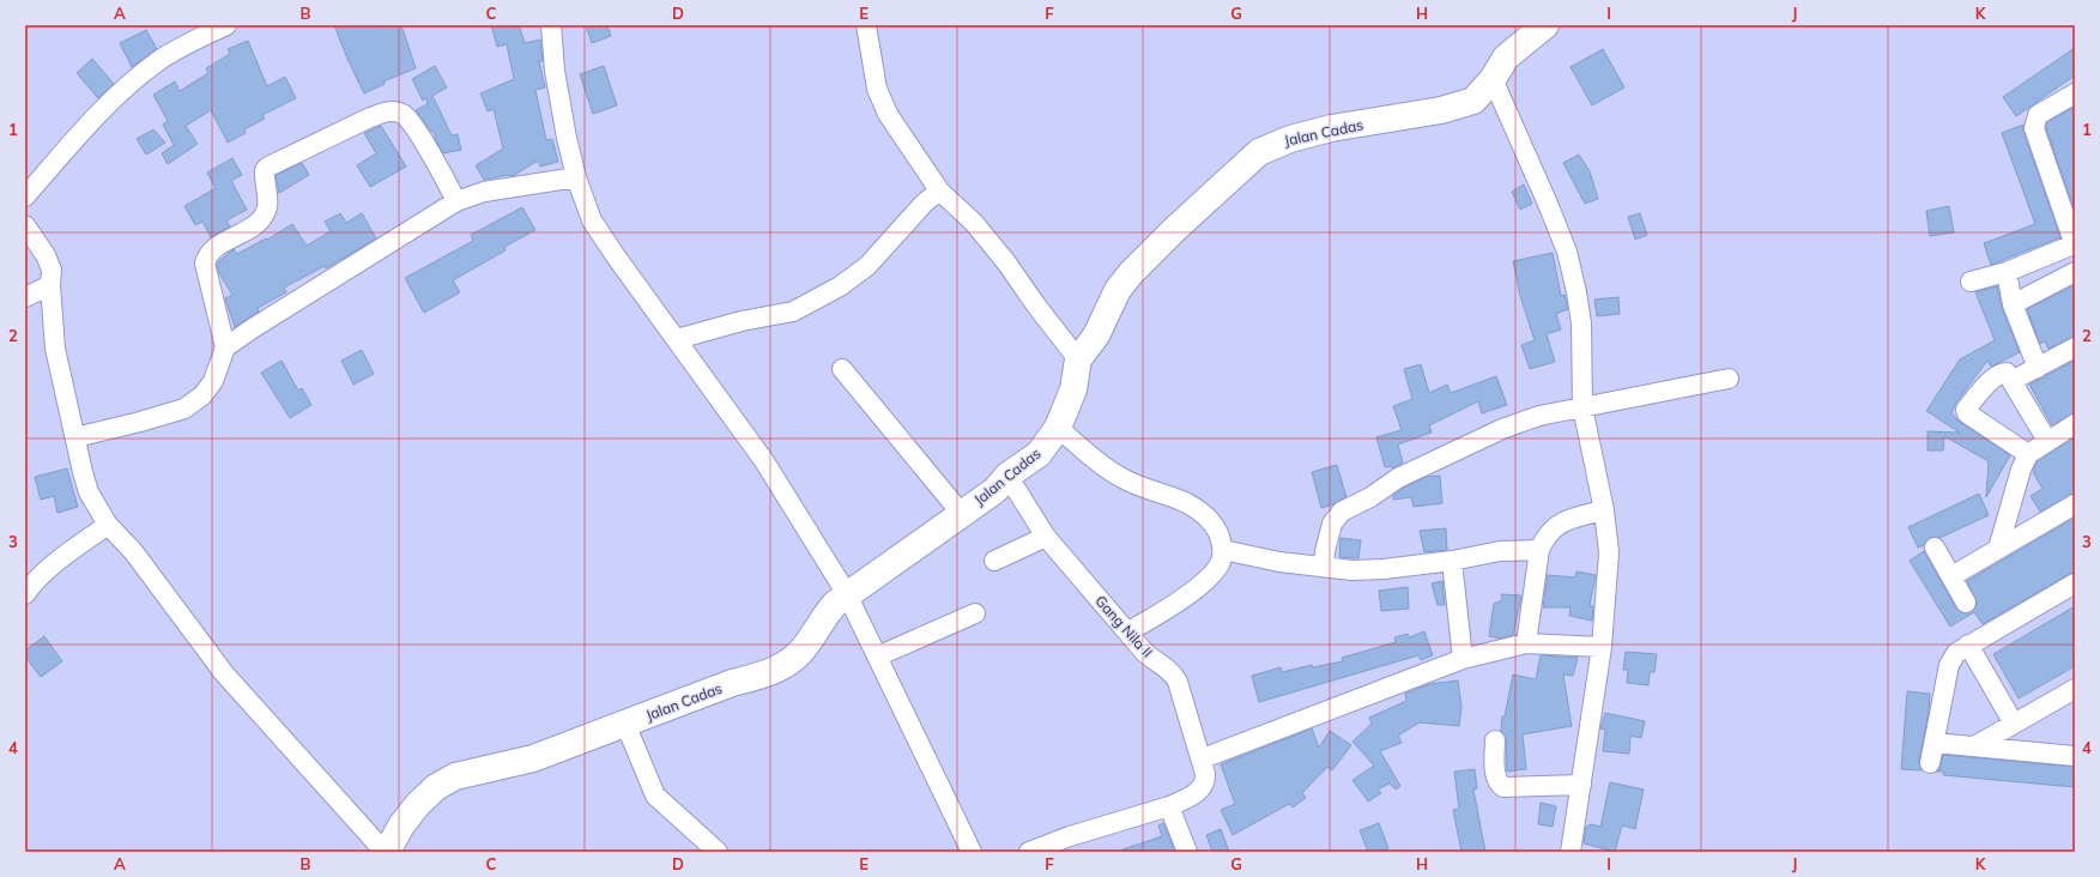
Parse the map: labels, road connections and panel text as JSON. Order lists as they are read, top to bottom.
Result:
{
  "streets": {
    "street": ["Jalan Cadas", "Gang Nila II"]
  },
  "crossings": [
    ["Jalan Cadas", "Gang Nila II"]
  ],
  "grid": {
    "columns": [
      "A",
      "B",
      "C",
      "D",
      "E",
      "F",
      "G",
      "H",
      "I",
      "J",
      "K"
    ],
    "rows": [
      "1",
      "2",
      "3",
      "4"
    ]
  }
}
